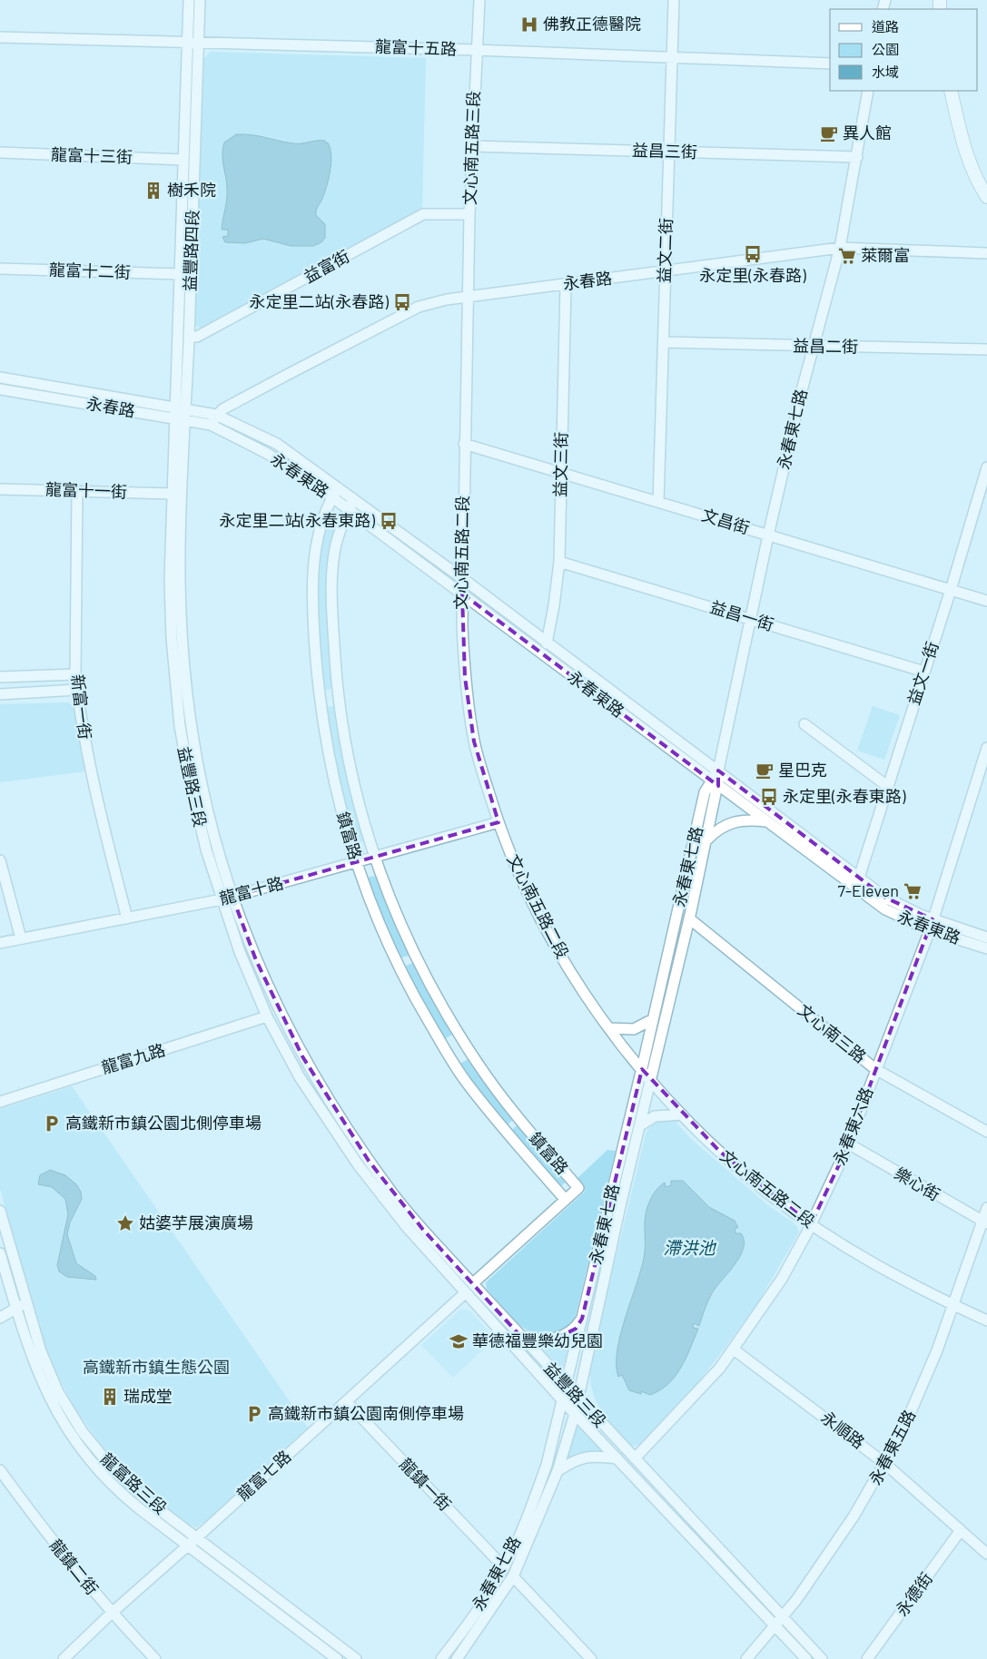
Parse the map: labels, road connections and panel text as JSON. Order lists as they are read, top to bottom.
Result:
{
  "streets": {
    "street": [
      "龍富十五路",
      "文心南五路三段",
      "益昌三街",
      "龍富十三街",
      "益豐路四段",
      "益文二街",
      "益富街",
      "龍富十二街",
      "永春路",
      "益昌二街",
      "永春東七路",
      "益文三街",
      "永春東路",
      "龍富十一街",
      "文昌街",
      "文心南五路二段",
      "益昌一街",
      "益文一街",
      "新富一街",
      "益豐路三段",
      "鎮富路",
      "龍富十路",
      "文心南三路",
      "龍富九路",
      "永春東六路",
      "樂心街",
      "永順路",
      "永春東五路",
      "龍富七路",
      "龍富路三段",
      "龍鎮一街",
      "龍鎮二街",
      "永德街"
    ]
  },
  "crossings": [
    ["龍富十五路", "文心南五路三段"],
    ["龍富十五路", "益豐路四段"],
    ["龍富十五路", "益文二街"],
    ["文心南五路三段", "益昌三街"],
    ["文心南五路三段", "益富街"],
    ["文心南五路三段", "永春路"],
    ["文心南五路三段", "文心南五路二段"],
    ["益昌三街", "益文二街"],
    ["益昌三街", "永春東七路"],
    ["龍富十三街", "益豐路四段"],
    ["益豐路四段", "益富街"],
    ["益豐路四段", "龍富十二街"],
    ["益豐路四段", "永春路"],
    ["益豐路四段", "益豐路三段"],
    ["益文二街", "永春路"],
    ["益文二街", "益昌二街"],
    ["益文二街", "文昌街"],
    ["永春路", "永春東七路"],
    ["永春路", "益文三街"],
    ["永春路", "永春東路"],
    ["永春路", "文心南五路二段"],
    ["永春路", "益豐路三段"],
    ["益昌二街", "永春東七路"],
    ["永春東七路", "永春東路"],
    ["永春東七路", "文昌街"],
    ["永春東七路", "文心南五路二段"],
    ["永春東七路", "益昌一街"],
    ["永春東七路", "益豐路三段"],
    ["永春東七路", "文心南三路"],
    ["永春東七路", "龍鎮一街"],
    ["益文三街", "永春東路"],
    ["益文三街", "文昌街"],
    ["益文三街", "益昌一街"],
    ["永春東路", "文心南五路二段"],
    ["永春東路", "益文一街"],
    ["永春東路", "鎮富路"],
    ["永春東路", "永春東六路"],
    ["龍富十一街", "新富一街"],
    ["龍富十一街", "益豐路三段"],
    ["文昌街", "文心南五路二段"],
    ["文昌街", "益文一街"],
    ["文心南五路二段", "龍富十路"],
    ["文心南五路二段", "永春東六路"],
    ["文心南五路二段", "永春東五路"],
    ["益昌一街", "益文一街"],
    ["新富一街", "龍富十路"],
    ["益豐路三段", "龍富十路"],
    ["益豐路三段", "龍富九路"],
    ["益豐路三段", "永春東六路"],
    ["益豐路三段", "永春東五路"],
    ["益豐路三段", "龍富七路"],
    ["鎮富路", "龍富十路"],
    ["文心南三路", "永春東六路"],
    ["永春東六路", "樂心街"],
    ["永春東六路", "永順路"],
    ["樂心街", "永春東五路"],
    ["永順路", "永春東五路"],
    ["永順路", "永德街"],
    ["龍富七路", "龍富路三段"],
    ["龍富七路", "龍鎮一街"],
    ["龍富七路", "龍鎮二街"]
  ],
  "water": ["滯洪池"],
  "parks": ["高鐵新市鎮生態公園"],
  "places": {
    "hospital": ["佛教正德醫院"],
    "cafe": ["異人館", "星巴克"],
    "building": ["樹禾院", "瑞成堂"],
    "bus stop": [
      "永定里(永春路)",
      "永定里二站(永春路)",
      "永定里二站(永春東路)",
      "永定里(永春東路)"
    ],
    "supermarket": ["萊爾富", "7-Eleven"],
    "parking": ["高鐵新市鎮公園北側停車場", "高鐵新市鎮公園南側停車場"],
    "place": ["姑婆芋展演廣場"],
    "school or university": ["華德福豐樂幼兒園"]
  },
  "legend": ["道路", "公園", "水域"]
}
